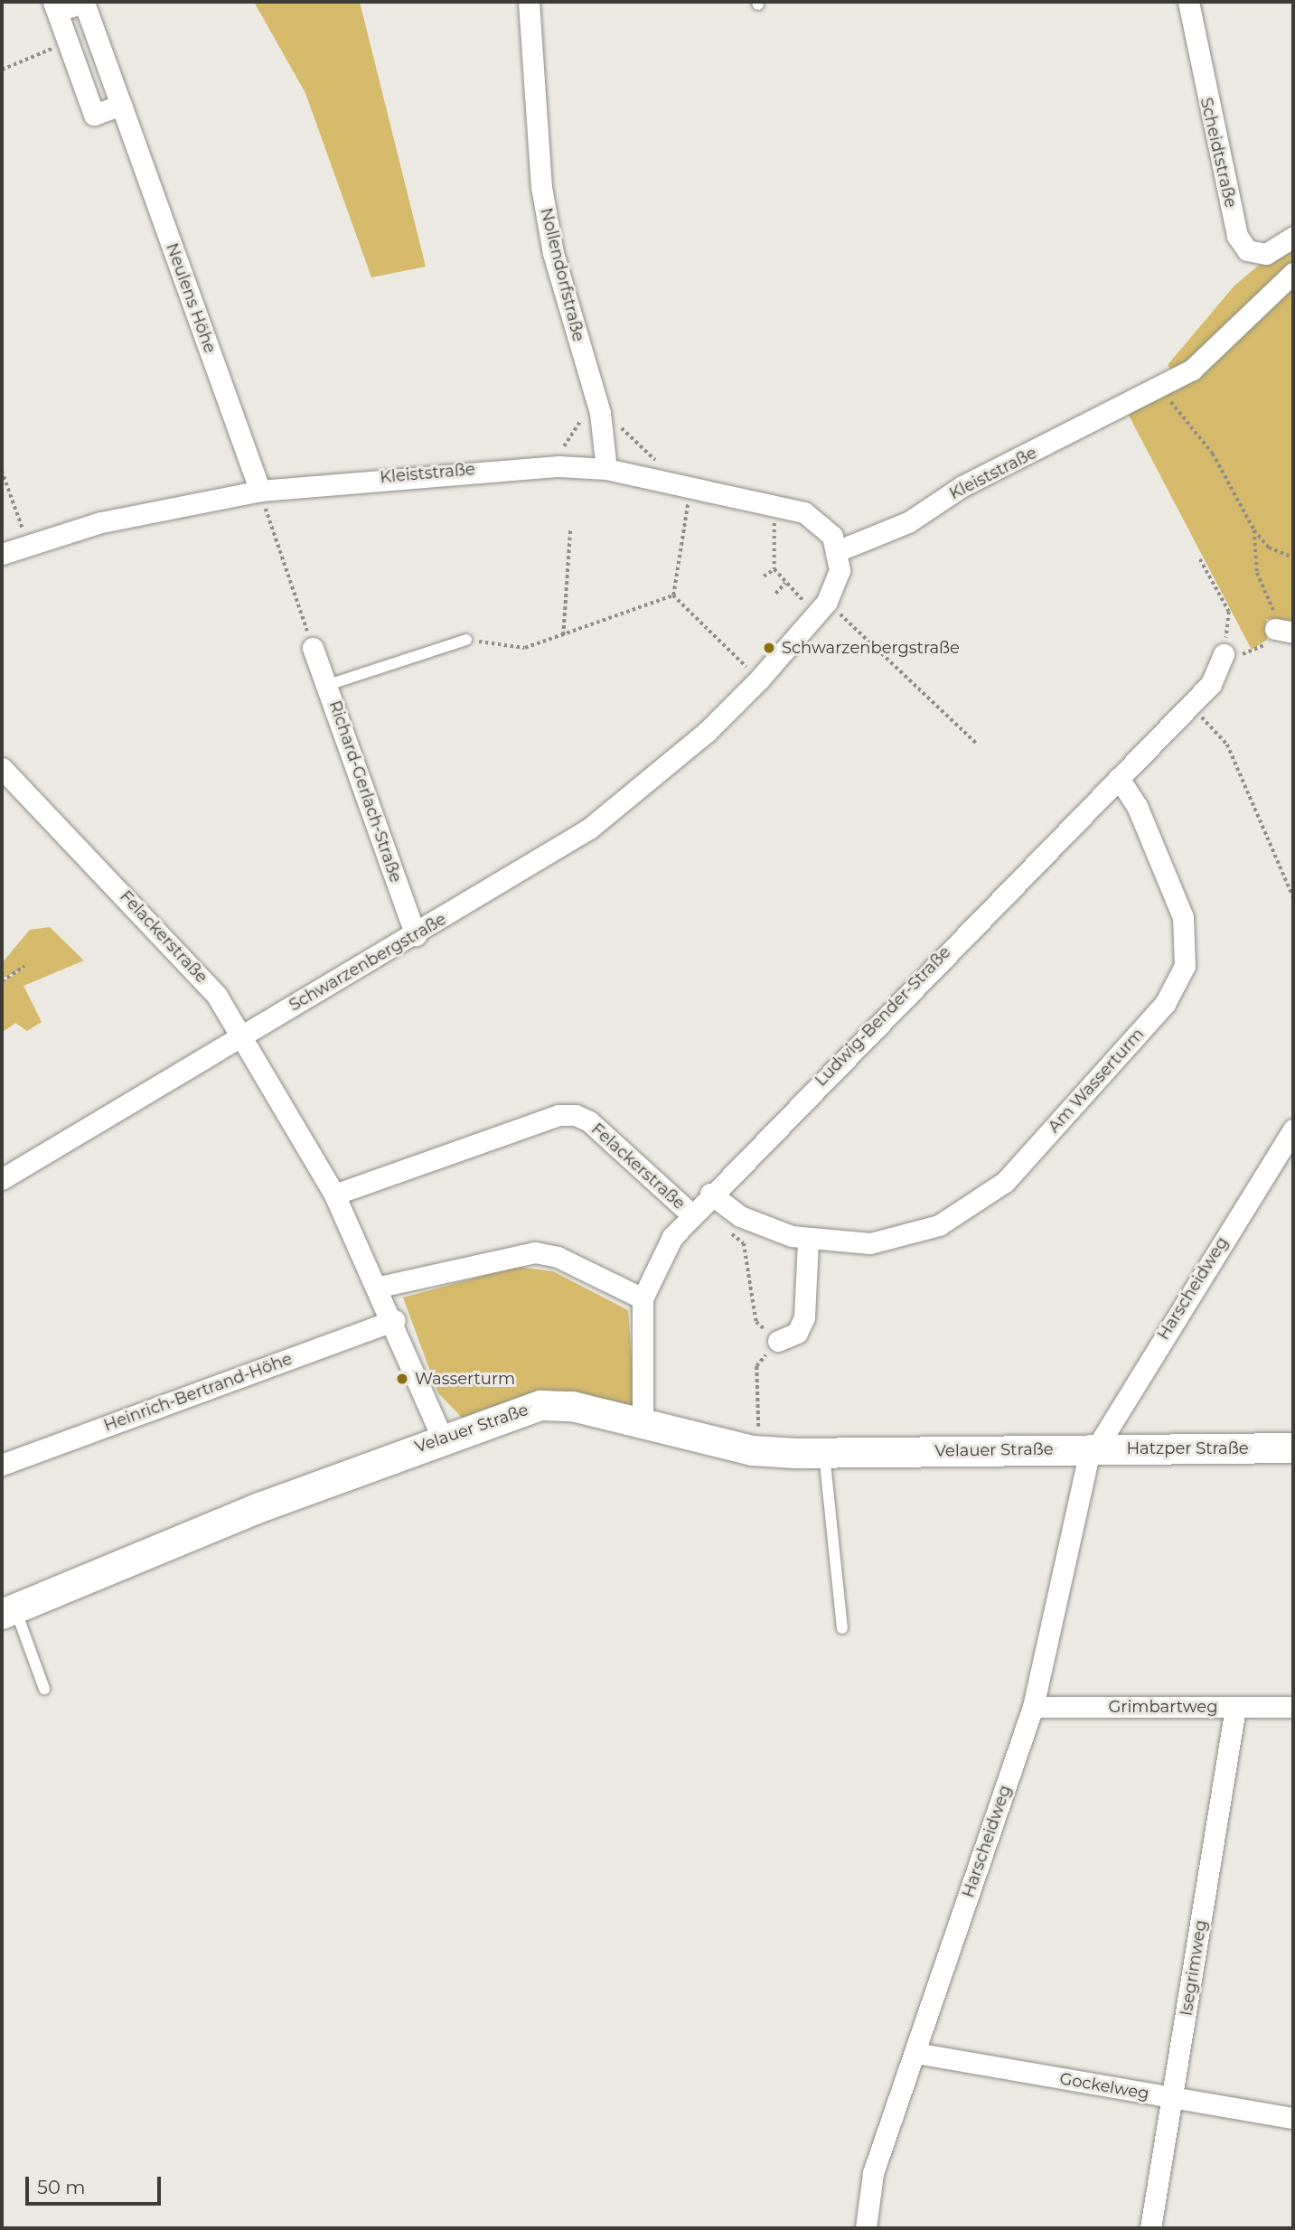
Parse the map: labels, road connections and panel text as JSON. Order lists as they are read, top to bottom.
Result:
{
  "streets": {
    "main road": ["Velauer Straße", "Hatzper Straße"],
    "street": [
      "Scheidtstraße",
      "Nollendorfstraße",
      "Neulens Höhe",
      "Kleiststraße",
      "Richard-Gerlach-Straße",
      "Felackerstraße",
      "Schwarzenbergstraße",
      "Ludwig-Bender-Straße",
      "Am Wasserturm",
      "Harscheidweg",
      "Heinrich-Bertrand-Höhe",
      "Grimbartweg",
      "Isegrimweg",
      "Gockelweg"
    ]
  },
  "crossings": [
    ["Nollendorfstraße", "Kleiststraße"],
    ["Neulens Höhe", "Kleiststraße"],
    ["Richard-Gerlach-Straße", "Schwarzenbergstraße"],
    ["Felackerstraße", "Schwarzenbergstraße"],
    ["Felackerstraße", "Ludwig-Bender-Straße"],
    ["Felackerstraße", "Heinrich-Bertrand-Höhe"],
    ["Felackerstraße", "Velauer Straße"],
    ["Ludwig-Bender-Straße", "Am Wasserturm"],
    ["Ludwig-Bender-Straße", "Velauer Straße"],
    ["Harscheidweg", "Velauer Straße"],
    ["Harscheidweg", "Hatzper Straße"],
    ["Harscheidweg", "Grimbartweg"],
    ["Harscheidweg", "Gockelweg"],
    ["Velauer Straße", "Hatzper Straße"],
    ["Grimbartweg", "Isegrimweg"],
    ["Isegrimweg", "Gockelweg"]
  ],
  "places": ["Schwarzenbergstraße", "Wasserturm"],
  "scale_bar": "50 m"
}
